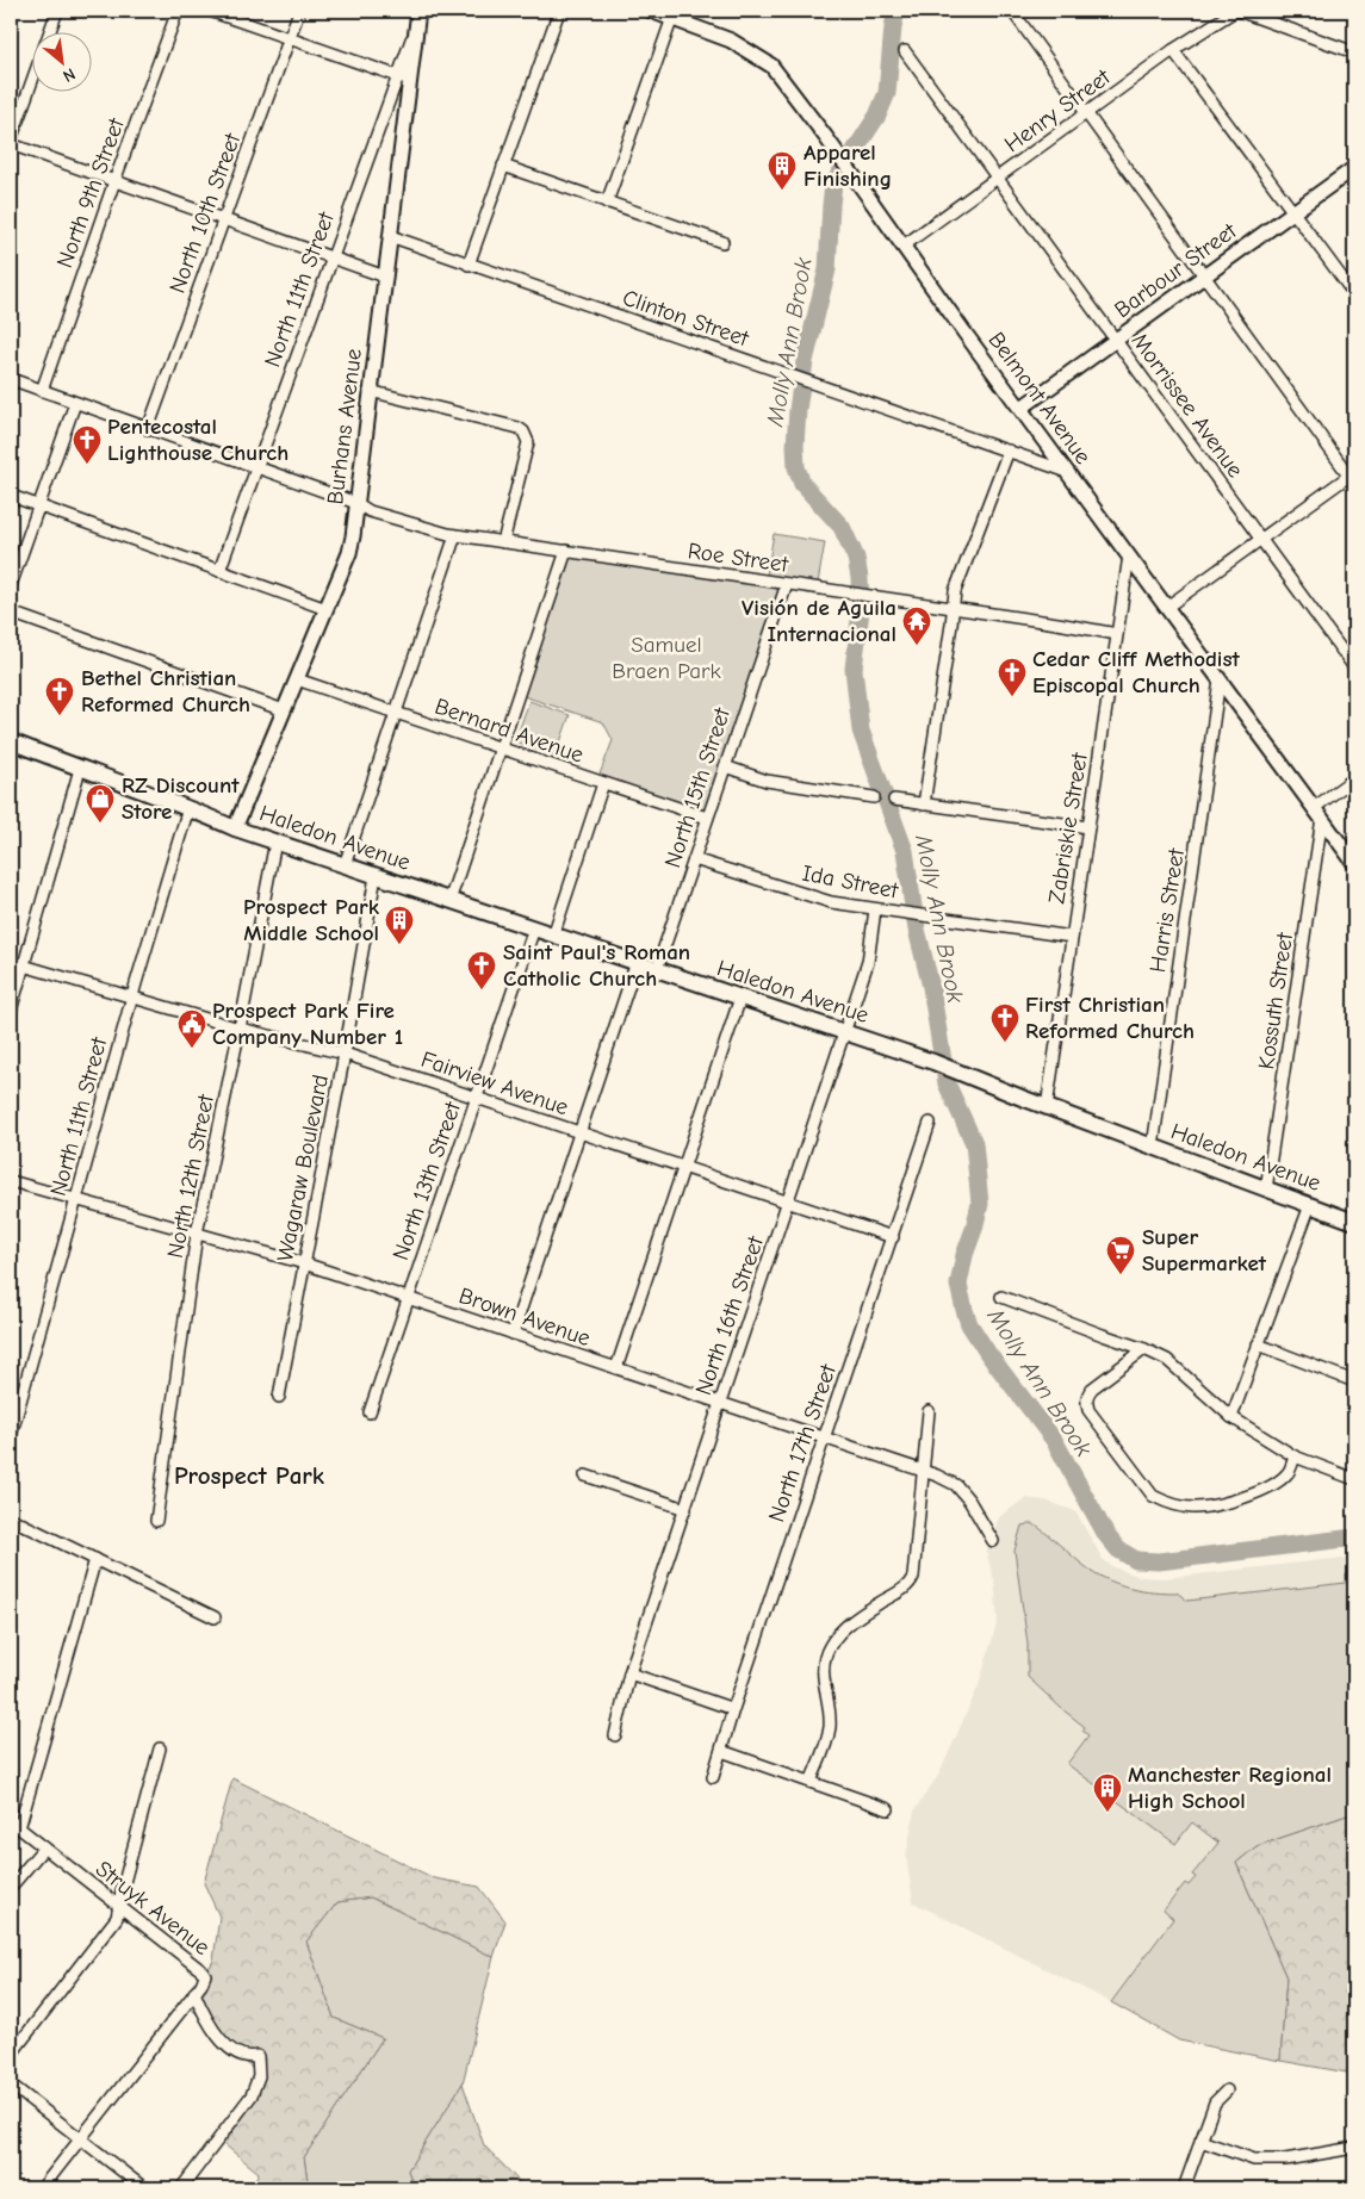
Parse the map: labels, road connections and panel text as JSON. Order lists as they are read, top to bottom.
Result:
{
  "streets": {
    "main road": ["Haledon Avenue"],
    "street": [
      "Henry Street",
      "North 9th Street",
      "North 10th Street",
      "Barbour Street",
      "North 11th Street",
      "Clinton Street",
      "Belmont Avenue",
      "Morrissee Avenue",
      "Burhans Avenue",
      "Roe Street",
      "Bernard Avenue",
      "North 15th Street",
      "Zabriskie Street",
      "Ida Street",
      "Harris Street",
      "Kossuth Street",
      "Fairview Avenue",
      "Wagaraw Boulevard",
      "North 12th Street",
      "North 13th Street",
      "North 16th Street",
      "Brown Avenue",
      "North 17th Street",
      "Struyk Avenue"
    ]
  },
  "crossings": [
    ["Henry Street", "Belmont Avenue"],
    ["Henry Street", "Morrissee Avenue"],
    ["North 9th Street", "Roe Street"],
    ["North 10th Street", "Roe Street"],
    ["Barbour Street", "Belmont Avenue"],
    ["Barbour Street", "Morrissee Avenue"],
    ["North 11th Street", "Burhans Avenue"],
    ["North 11th Street", "Roe Street"],
    ["North 11th Street", "Haledon Avenue"],
    ["North 11th Street", "Fairview Avenue"],
    ["North 11th Street", "Brown Avenue"],
    ["Clinton Street", "Belmont Avenue"],
    ["Clinton Street", "Burhans Avenue"],
    ["Belmont Avenue", "Zabriskie Street"],
    ["Belmont Avenue", "Harris Street"],
    ["Belmont Avenue", "Kossuth Street"],
    ["Burhans Avenue", "Roe Street"],
    ["Burhans Avenue", "Bernard Avenue"],
    ["Burhans Avenue", "Haledon Avenue"],
    ["Roe Street", "North 15th Street"],
    ["Roe Street", "Zabriskie Street"],
    ["Bernard Avenue", "North 15th Street"],
    ["North 15th Street", "Haledon Avenue"],
    ["North 15th Street", "Ida Street"],
    ["Zabriskie Street", "Haledon Avenue"],
    ["Zabriskie Street", "Ida Street"],
    ["Haledon Avenue", "Harris Street"],
    ["Haledon Avenue", "Kossuth Street"],
    ["Haledon Avenue", "Wagaraw Boulevard"],
    ["Haledon Avenue", "North 12th Street"],
    ["Haledon Avenue", "North 13th Street"],
    ["Haledon Avenue", "North 16th Street"],
    ["Ida Street", "North 16th Street"],
    ["Fairview Avenue", "Wagaraw Boulevard"],
    ["Fairview Avenue", "North 12th Street"],
    ["Fairview Avenue", "North 13th Street"],
    ["Fairview Avenue", "North 16th Street"],
    ["Fairview Avenue", "North 17th Street"],
    ["Wagaraw Boulevard", "Brown Avenue"],
    ["North 12th Street", "Brown Avenue"],
    ["North 13th Street", "Brown Avenue"],
    ["North 16th Street", "Brown Avenue"],
    ["Brown Avenue", "North 17th Street"]
  ],
  "districts": ["Prospect Park"],
  "water": ["Molly Ann Brook"],
  "parks": ["Samuel Braen Park"],
  "places": {
    "building": ["Apparel Finishing", "Prospect Park Middle School", "Manchester Regional High School"],
    "church": [
      "Pentecostal Lighthouse Church",
      "Cedar Cliff Methodist Episcopal Church",
      "Bethel Christian Reformed Church",
      "Saint Paul's Roman Catholic Church",
      "First Christian Reformed Church"
    ],
    "temple": ["Visión de Aguila Internacional"],
    "shop": ["RZ Discount Store"],
    "public building": ["Prospect Park Fire Company Number 1"],
    "supermarket": ["Super Supermarket"]
  },
  "north": "bottom right"
}
